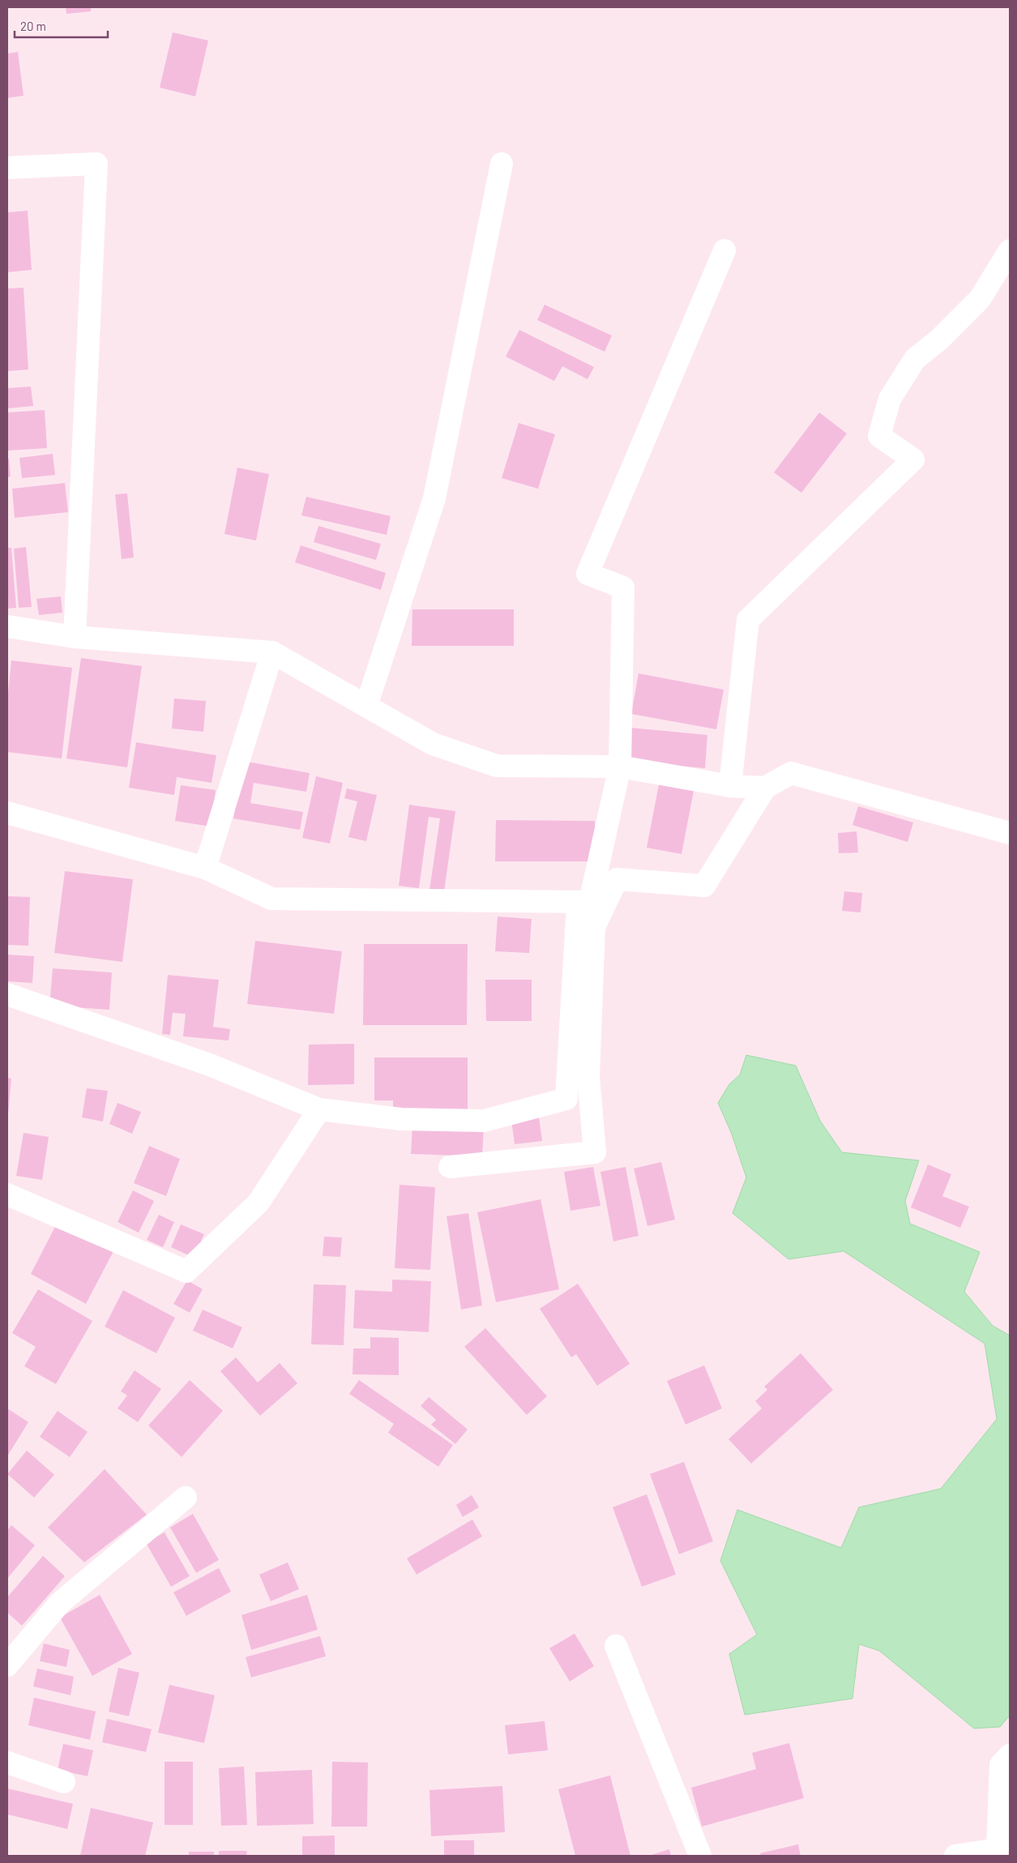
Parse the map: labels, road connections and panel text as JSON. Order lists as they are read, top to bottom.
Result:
{
  "scale_bar": "20 m"
}
